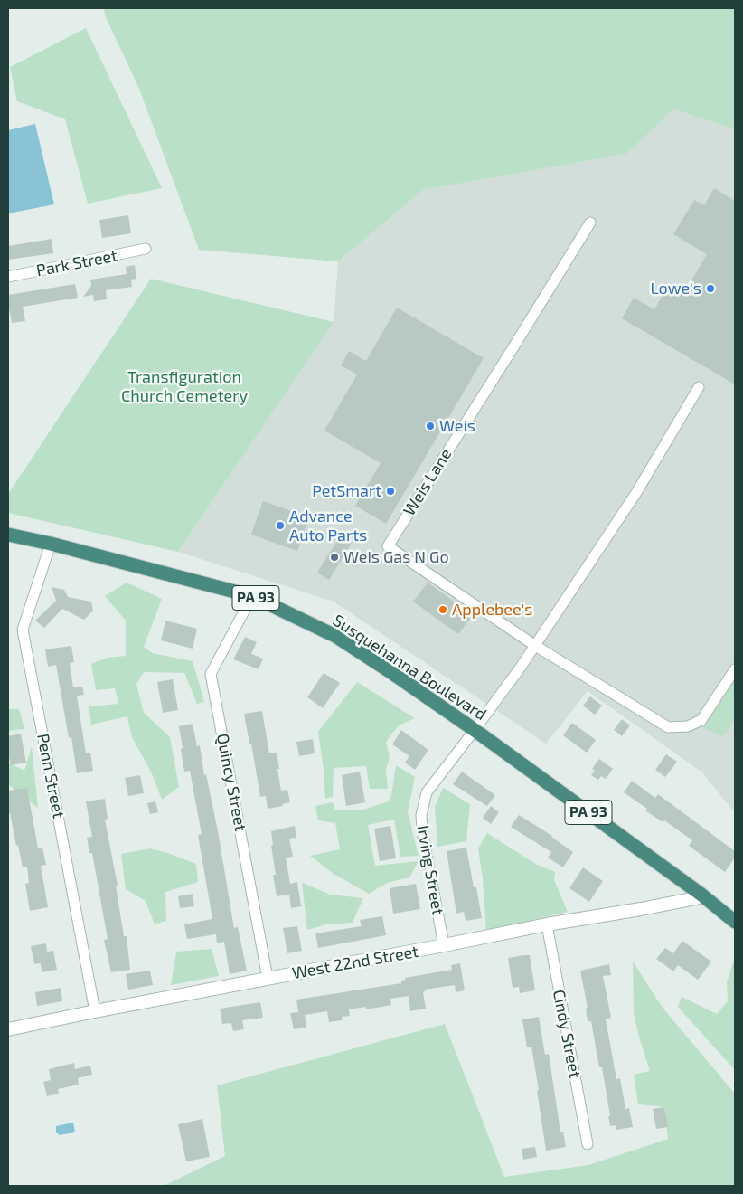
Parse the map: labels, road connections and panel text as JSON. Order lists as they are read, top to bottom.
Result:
{
  "streets": {
    "highway": ["PA 93", "Susquehanna Boulevard"],
    "street": [
      "Park Street",
      "Weis Lane",
      "Penn Street",
      "Quincy Street",
      "Irving Street",
      "West 22nd Street",
      "Cindy Street"
    ]
  },
  "crossings": [
    ["Susquehanna Boulevard", "Penn Street"],
    ["Susquehanna Boulevard", "Quincy Street"],
    ["Susquehanna Boulevard", "Irving Street"],
    ["Susquehanna Boulevard", "West 22nd Street"],
    ["Penn Street", "West 22nd Street"],
    ["Quincy Street", "West 22nd Street"],
    ["Irving Street", "West 22nd Street"],
    ["West 22nd Street", "Cindy Street"]
  ],
  "parks": ["Transfiguration Church Cemetery"],
  "places": [
    "Lowe's",
    "Weis",
    "PetSmart",
    "Advance Auto Parts",
    "Weis Gas N Go",
    "Applebee's"
  ]
}
